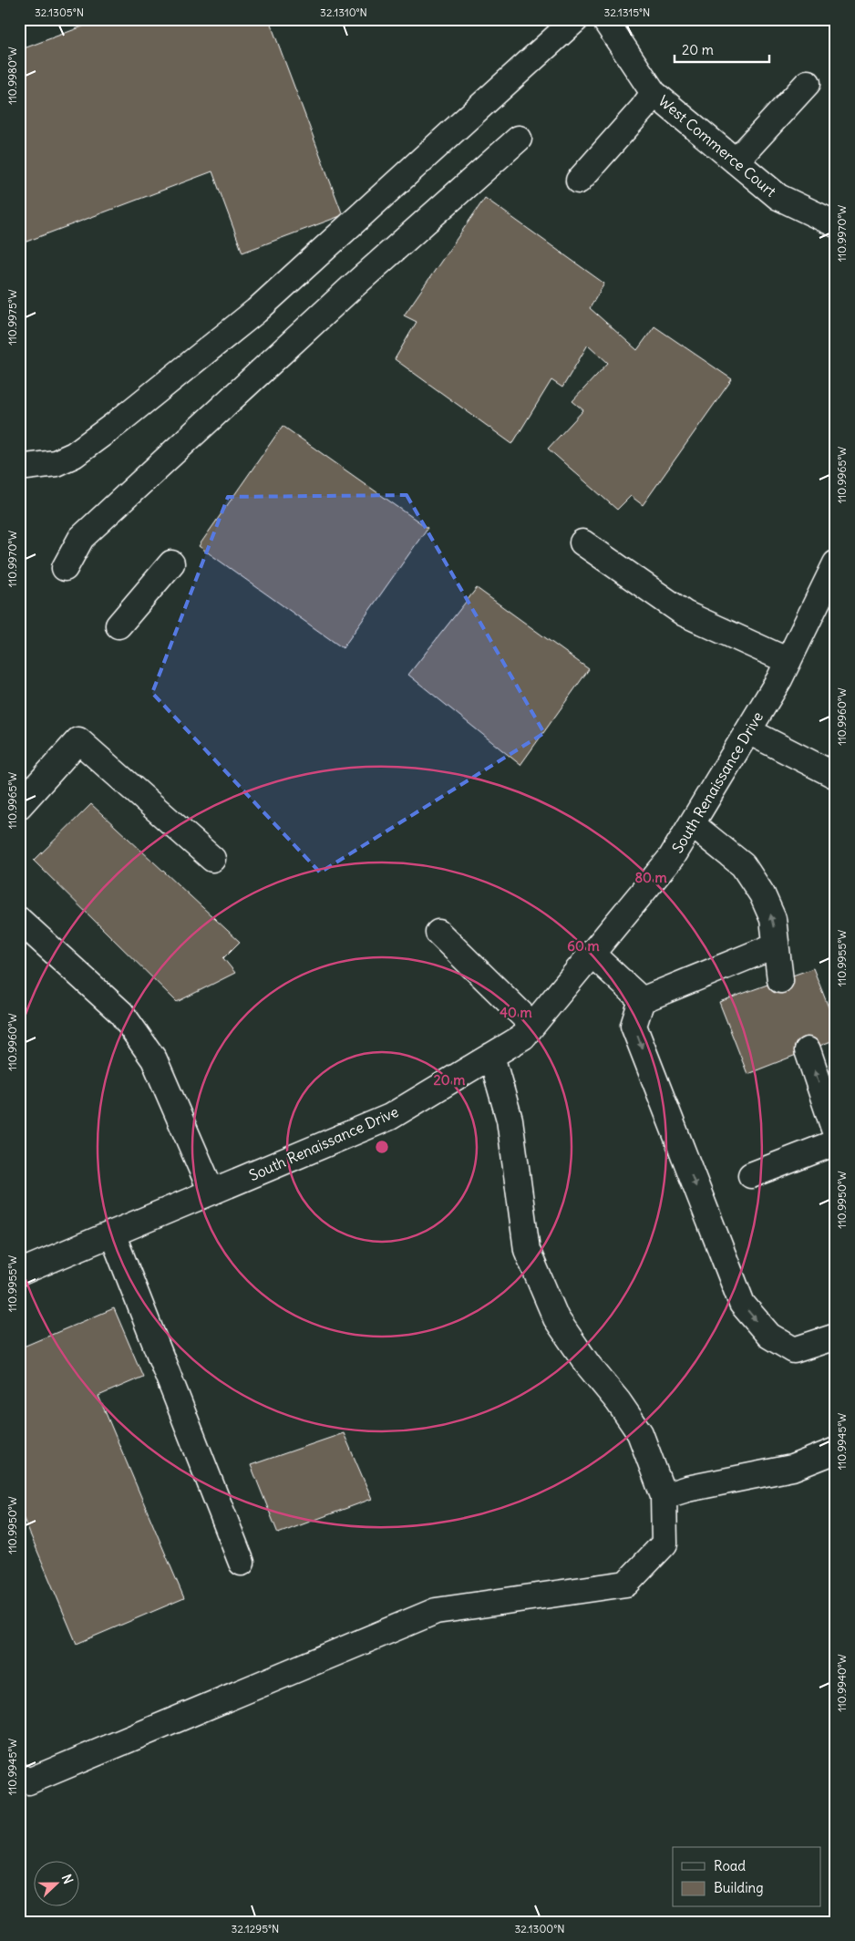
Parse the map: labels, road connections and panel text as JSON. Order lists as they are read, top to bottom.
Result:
{
  "streets": {
    "street": ["West Commerce Court", "South Renaissance Drive"]
  },
  "legend": ["Road", "Building"],
  "scale_bar": "20 m",
  "north": "right",
  "coordinates": [
    "32.1305°N",
    "32.1310°N",
    "32.1315°N",
    "110.9980°W",
    "110.9970°W",
    "110.9975°W",
    "110.9965°W",
    "110.9960°W",
    "110.9955°W",
    "110.9950°W",
    "110.9945°W",
    "110.9940°W",
    "32.1295°N",
    "32.1300°N"
  ],
  "rings": [
    "80 m",
    "60 m",
    "40 m",
    "20 m"
  ]
}
